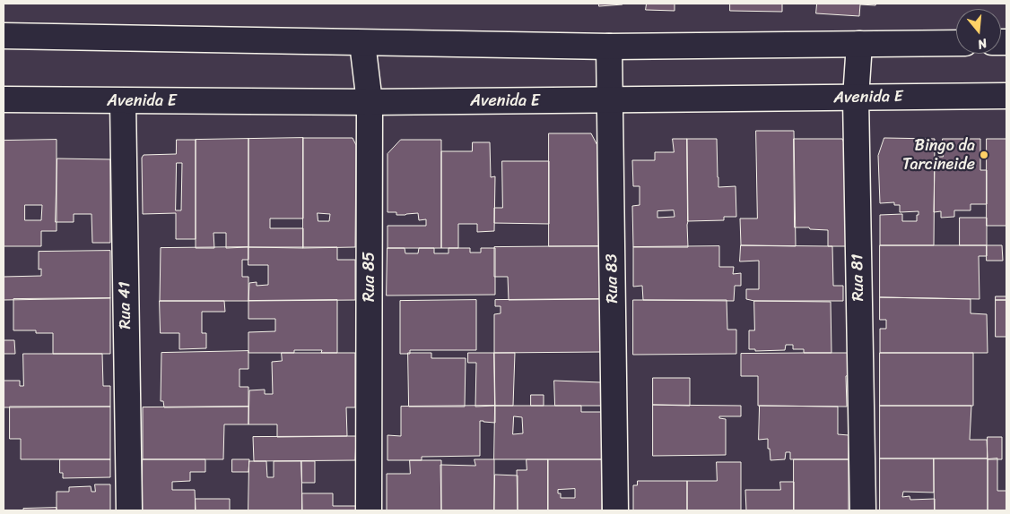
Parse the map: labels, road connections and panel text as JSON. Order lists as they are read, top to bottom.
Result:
{
  "streets": {
    "street": [
      "Avenida E",
      "Rua 85",
      "Rua 81",
      "Rua 83",
      "Rua 41"
    ]
  },
  "crossings": [
    ["Avenida E", "Rua 85"],
    ["Avenida E", "Rua 81"],
    ["Avenida E", "Rua 83"],
    ["Avenida E", "Rua 41"]
  ],
  "places": ["Bingo da Tarcineide"],
  "north": "bottom"
}
